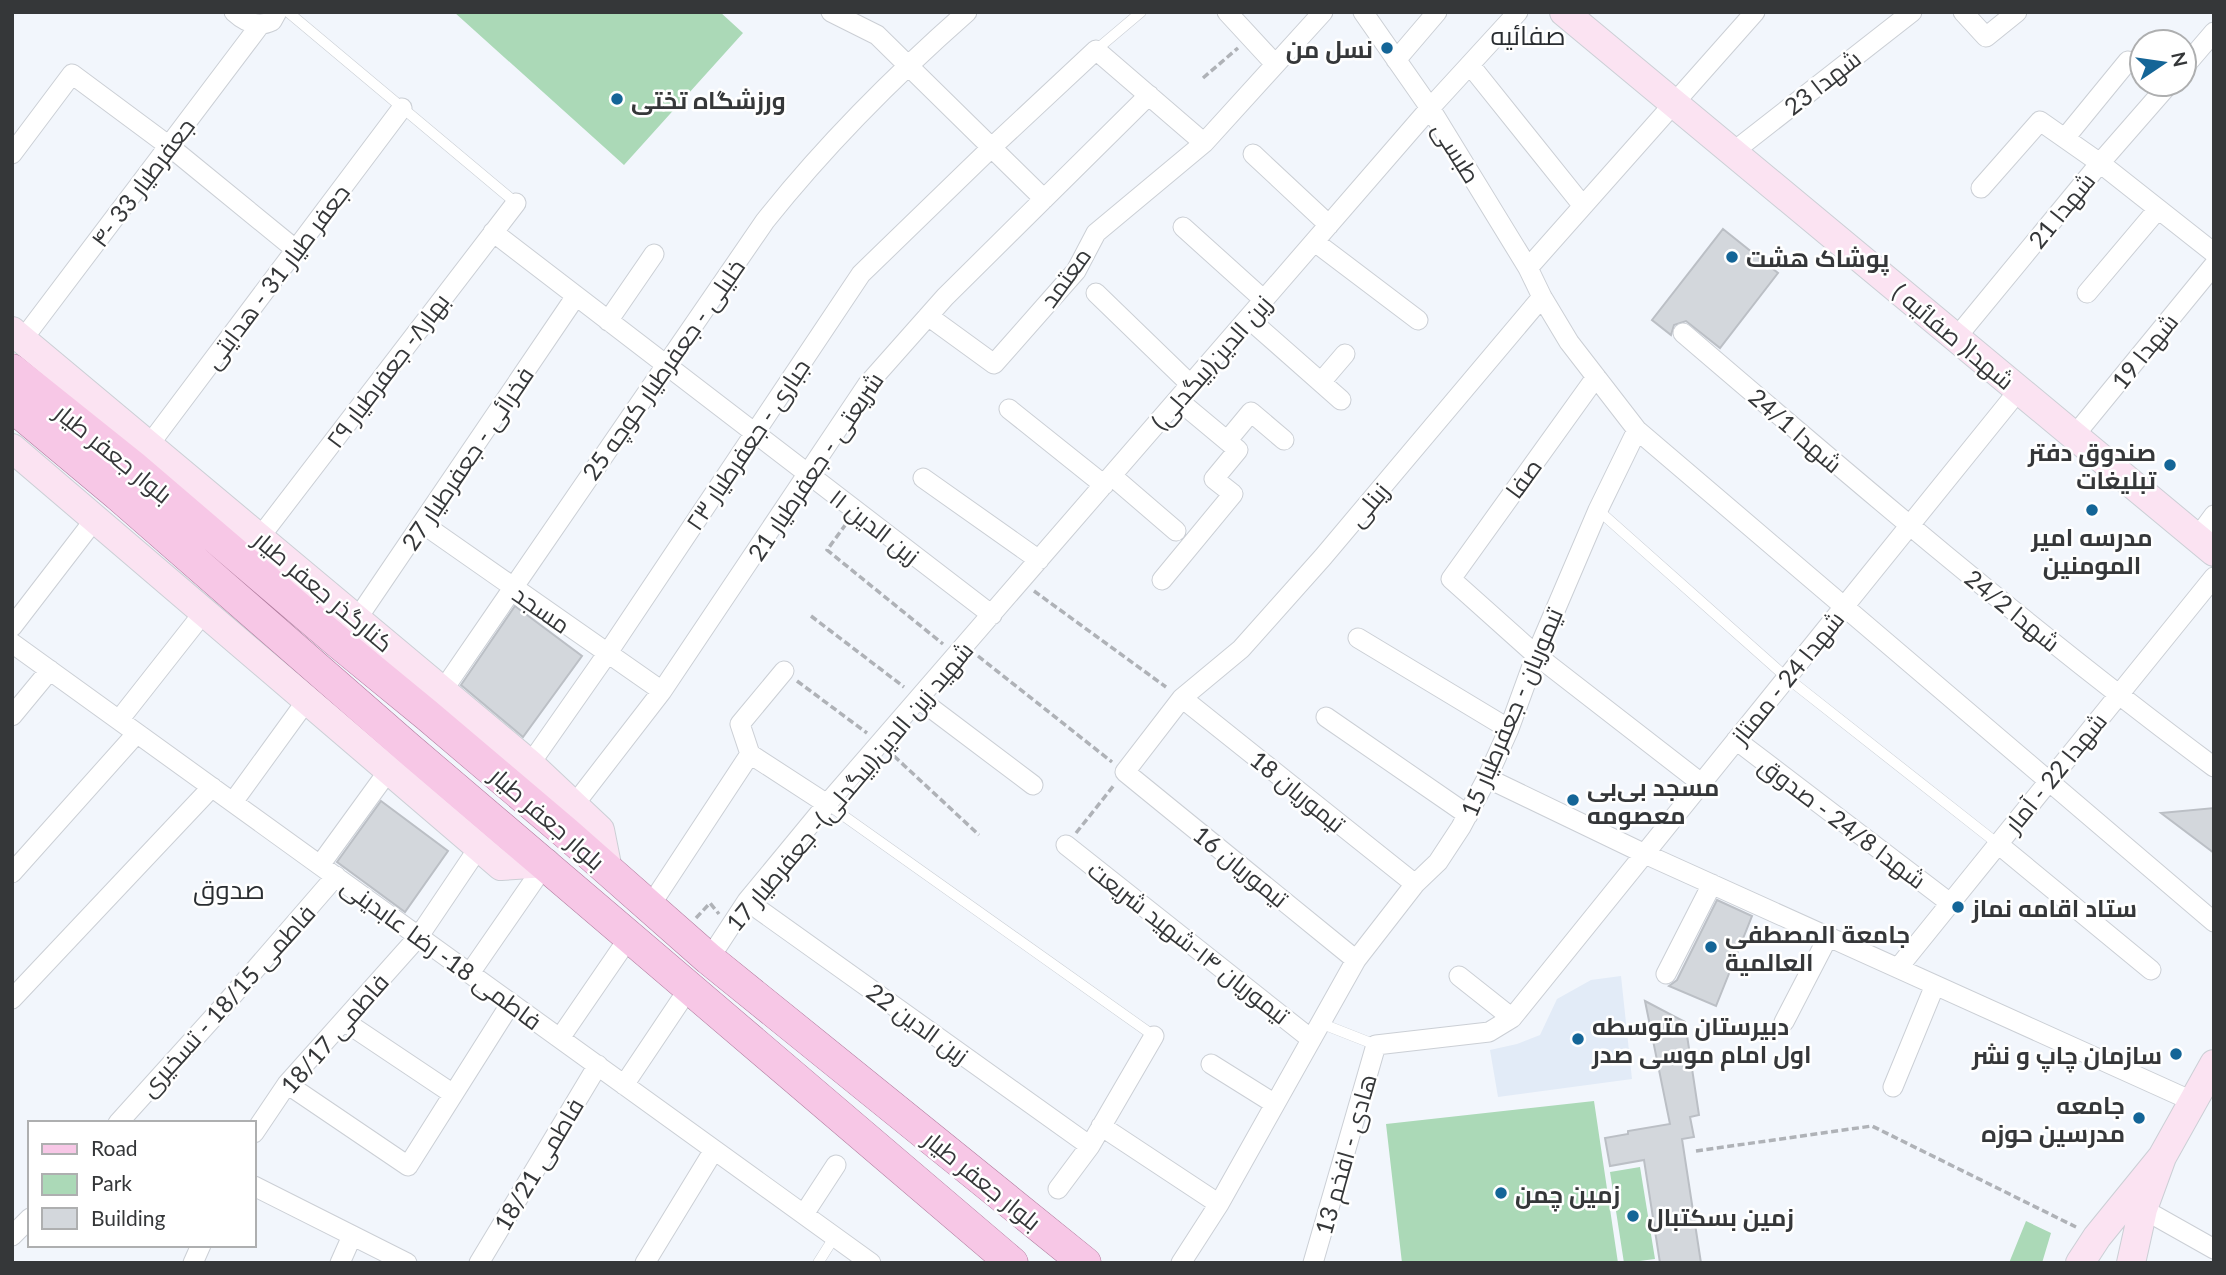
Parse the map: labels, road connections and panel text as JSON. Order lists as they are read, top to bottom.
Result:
{
  "streets": {
    "main road": ["شهدا( صفائیه )", "بلوار جعفر طیار", "کنارگذر جعفر طیار"],
    "street": [
      "شهدا 23",
      "طبسی",
      "۴- جعفرطیار 33",
      "شهدا 21",
      "جعفر طیار 31 - هدایتی",
      "معتمد",
      "شهدا 19",
      "زین الدین(بیگدلی)",
      "خلیلی - جعفرطیار کوچه 25",
      "بهار۸- جعفرطیار ۲۹",
      "شهدا 24/1",
      "جباری - جعفرطیار ۲۳",
      "فخرائی - جعفرطیار 27",
      "شریعتی - جعفرطیار 21",
      "صفا",
      "زینلی",
      "زین الدین ۱۱",
      "مسجد",
      "شهدا 24/2",
      "شهدا 24 - ممتاز",
      "تیموریان - جعفرطیار 15",
      "شهدا 22 - آمار",
      "شهید زین الدین(بیگدلی)- جعفرطیار 17",
      "تیموریان 18",
      "شهدا 24/8 - صدوق",
      "تیموریان 16",
      "تیموریان ۱۴-شهید شریعت",
      "فاطمی 18- رضا عابدینی",
      "فاطمی 18/15 - تسخیری",
      "زین الدین 22",
      "فاطمی 18/17",
      "هادی - افخم 13",
      "فاطمی 18/21"
    ]
  },
  "crossings": [
    ["شهدا 23", "شهدا( صفائیه )"],
    ["طبسی", "زین الدین(بیگدلی)"],
    ["طبسی", "صفا"],
    ["طبسی", "زینلی"],
    ["طبسی", "شهدا 24 - ممتاز"],
    ["طبسی", "تیموریان - جعفرطیار 15"],
    ["طبسی", "شهدا 22 - آمار"],
    ["۴- جعفرطیار 33", "کنارگذر جعفر طیار"],
    ["شهدا 21", "شهدا( صفائیه )"],
    ["جعفر طیار 31 - هدایتی", "کنارگذر جعفر طیار"],
    ["معتمد", "شریعتی - جعفرطیار 21"],
    ["شهدا( صفائیه )", "شهدا 19"],
    ["شهدا( صفائیه )", "شهدا 24 - ممتاز"],
    ["زین الدین(بیگدلی)", "زین الدین ۱۱"],
    ["زین الدین(بیگدلی)", "شهید زین الدین(بیگدلی)- جعفرطیار 17"],
    ["خلیلی - جعفرطیار کوچه 25", "زین الدین ۱۱"],
    ["خلیلی - جعفرطیار کوچه 25", "کنارگذر جعفر طیار"],
    ["خلیلی - جعفرطیار کوچه 25", "مسجد"],
    ["بهار۸- جعفرطیار ۲۹", "زین الدین ۱۱"],
    ["بهار۸- جعفرطیار ۲۹", "کنارگذر جعفر طیار"],
    ["شهدا 24/1", "شهدا 24/2"],
    ["شهدا 24/1", "شهدا 24 - ممتاز"],
    ["جباری - جعفرطیار ۲۳", "زین الدین ۱۱"],
    ["جباری - جعفرطیار ۲۳", "کنارگذر جعفر طیار"],
    ["جباری - جعفرطیار ۲۳", "مسجد"],
    ["بلوار جعفر طیار", "کنارگذر جعفر طیار"],
    ["بلوار جعفر طیار", "شهید زین الدین(بیگدلی)- جعفرطیار 17"],
    ["فخرائی - جعفرطیار 27", "زین الدین ۱۱"],
    ["فخرائی - جعفرطیار 27", "کنارگذر جعفر طیار"],
    ["فخرائی - جعفرطیار 27", "مسجد"],
    ["شریعتی - جعفرطیار 21", "زین الدین ۱۱"],
    ["شریعتی - جعفرطیار 21", "کنارگذر جعفر طیار"],
    ["شریعتی - جعفرطیار 21", "مسجد"],
    ["صفا", "تیموریان - جعفرطیار 15"],
    ["زینلی", "تیموریان 18"],
    ["زینلی", "تیموریان 16"],
    ["زین الدین ۱۱", "شهید زین الدین(بیگدلی)- جعفرطیار 17"],
    ["شهدا 24/2", "شهدا 24 - ممتاز"],
    ["شهدا 24/2", "شهدا 22 - آمار"],
    ["شهدا 24 - ممتاز", "شهدا 24/8 - صدوق"],
    ["شهدا 24 - ممتاز", "هادی - افخم 13"],
    ["تیموریان - جعفرطیار 15", "تیموریان 18"],
    ["تیموریان - جعفرطیار 15", "تیموریان 16"],
    ["تیموریان - جعفرطیار 15", "تیموریان ۱۴-شهید شریعت"],
    ["شهدا 22 - آمار", "شهدا 24/8 - صدوق"],
    ["شهید زین الدین(بیگدلی)- جعفرطیار 17", "زین الدین 22"],
    ["فاطمی 18- رضا عابدینی", "فاطمی 18/15 - تسخیری"],
    ["فاطمی 18- رضا عابدینی", "فاطمی 18/17"],
    ["فاطمی 18- رضا عابدینی", "فاطمی 18/21"]
  ],
  "districts": ["صفائیه", "صدوق"],
  "places": [
    "نسل من",
    "ورزشگاه تختی",
    "پوشاک هشت",
    "صندوق دفتر تبلیغات",
    "مدرسه امیر المومنین",
    "مسجد بی‌بی معصومه",
    "ستاد اقامه نماز",
    "جامعة المصطفی العالمیة",
    "دبیرستان متوسطه اول امام موسی صدر",
    "سازمان چاپ و نشر",
    "جامعه مدرسین حوزه",
    "زمین چمن",
    "زمین بسکتبال"
  ],
  "legend": ["Road", "Park", "Building"],
  "north": "right"
}
